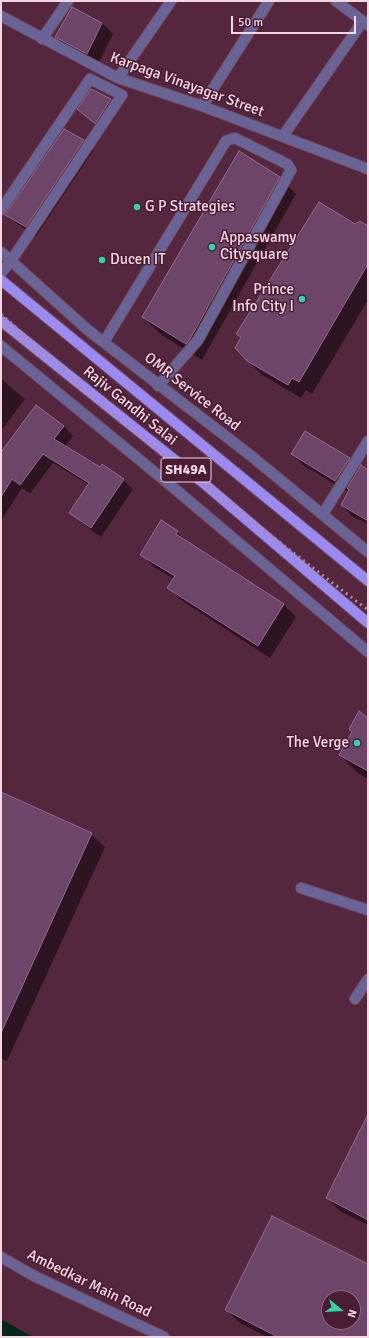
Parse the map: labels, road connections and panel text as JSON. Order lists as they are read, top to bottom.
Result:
{
  "streets": {
    "main road": ["Rajiv Gandhi Salai", "SH49A"],
    "street": ["Karpaga Vinayagar Street", "OMR Service Road", "Ambedkar Main Road"]
  },
  "places": [
    "G P Strategies",
    "Appaswamy Citysquare",
    "Ducen IT",
    "Prince Info City I",
    "The Verge"
  ],
  "scale_bar": "50 m",
  "north": "right"
}
